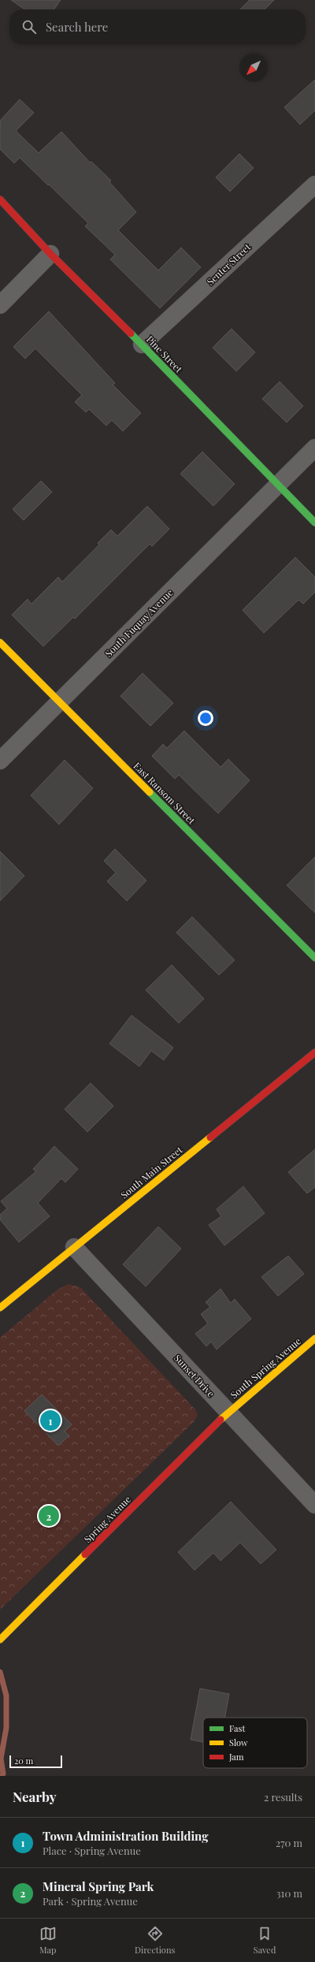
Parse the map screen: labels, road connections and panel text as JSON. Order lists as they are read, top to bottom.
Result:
{
  "streets": {
    "street": [
      "Senter Street",
      "Pine Street",
      "South Fuquay Avenue",
      "East Ransom Street",
      "South Main Street",
      "South Spring Avenue",
      "Sunset Drive",
      "Spring Avenue"
    ]
  },
  "crossings": [
    ["Senter Street", "Pine Street"],
    ["Pine Street", "South Fuquay Avenue"],
    ["South Fuquay Avenue", "East Ransom Street"],
    ["South Main Street", "Sunset Drive"],
    ["South Spring Avenue", "Sunset Drive"],
    ["South Spring Avenue", "Spring Avenue"],
    ["Sunset Drive", "Spring Avenue"]
  ],
  "legend": ["Fast", "Slow", "Jam"],
  "scale_bar": "20 m",
  "north": "bottom left",
  "page": {
    "search": "Search here",
    "pins": ["1", "2"],
    "scale": "20 m",
    "heading": ["Nearby", "2 results"],
    "list": [
      {
        "mark": "1",
        "name": "Town Administration Building",
        "note": "Place · Spring Avenue",
        "value": "270 m"
      },
      {
        "mark": "2",
        "name": "Mineral Spring Park",
        "note": "Park · Spring Avenue",
        "value": "310 m"
      }
    ],
    "nav": ["Map", "Directions", "Saved"]
  }
}
